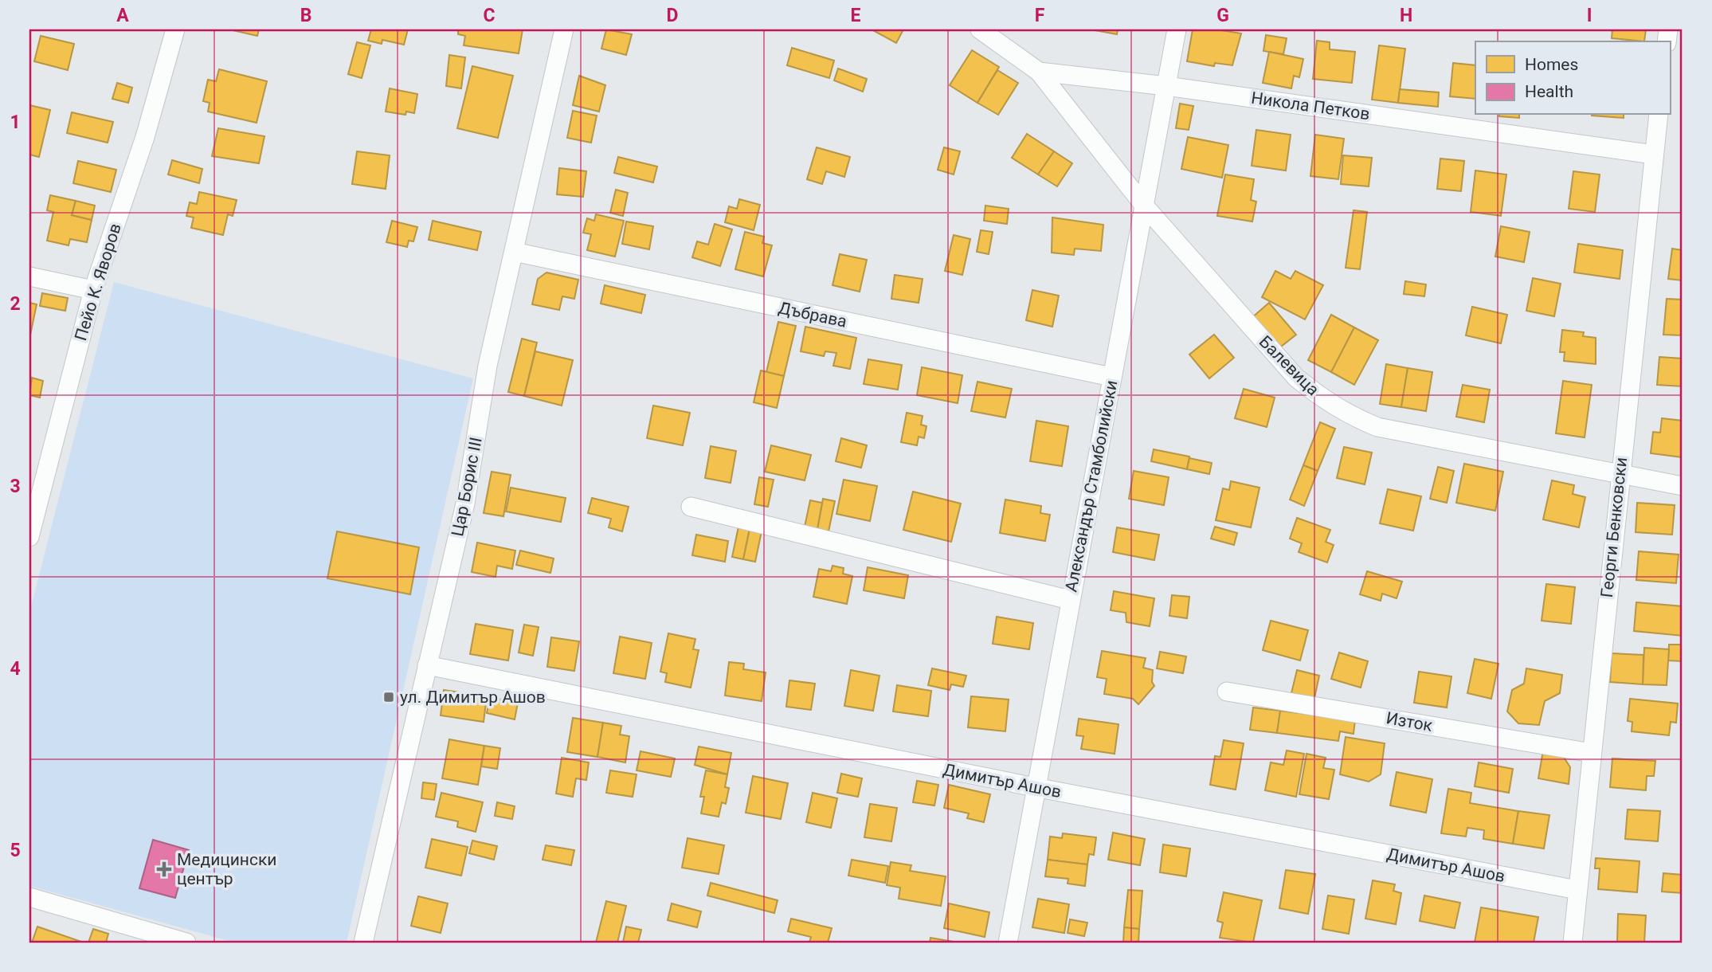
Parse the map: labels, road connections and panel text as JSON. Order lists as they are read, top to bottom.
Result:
{
  "streets": {
    "street": [
      "Никола Петков",
      "Пейо К. Яворов",
      "Дъбрава",
      "Балевица",
      "Александър Стамболийски",
      "Цар Борис III",
      "Георги Бенковски",
      "Изток",
      "Димитър Ашов"
    ]
  },
  "crossings": [
    ["Никола Петков", "Балевица"],
    ["Никола Петков", "Александър Стамболийски"],
    ["Никола Петков", "Георги Бенковски"],
    ["Дъбрава", "Александър Стамболийски"],
    ["Дъбрава", "Цар Борис III"],
    ["Балевица", "Александър Стамболийски"],
    ["Балевица", "Георги Бенковски"],
    ["Александър Стамболийски", "Димитър Ашов"],
    ["Цар Борис III", "Димитър Ашов"],
    ["Георги Бенковски", "Изток"],
    ["Георги Бенковски", "Димитър Ашов"]
  ],
  "places": {
    "transit": ["ул. Димитър Ашов"],
    "health": ["Медицински център"]
  },
  "legend": ["Homes", "Health"],
  "grid": {
    "columns": [
      "A",
      "B",
      "C",
      "D",
      "E",
      "F",
      "G",
      "H",
      "I"
    ],
    "rows": [
      "1",
      "2",
      "3",
      "4",
      "5"
    ]
  }
}
